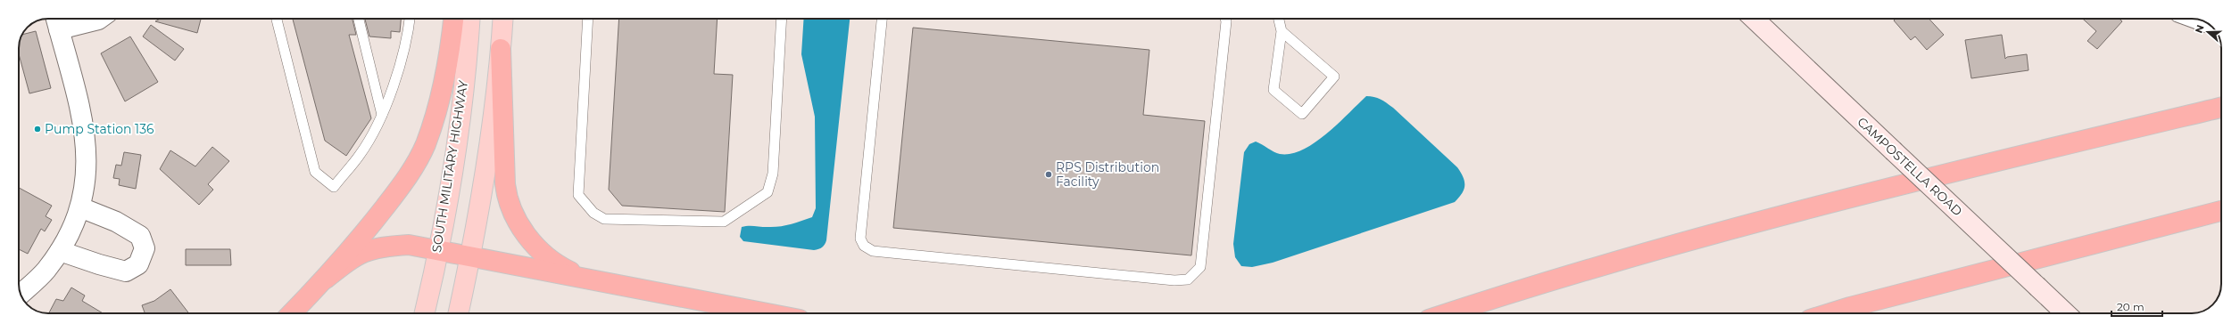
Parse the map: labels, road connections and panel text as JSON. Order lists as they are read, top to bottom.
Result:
{
  "streets": {
    "main road": ["SOUTH MILITARY HIGHWAY", "CAMPOSTELLA ROAD"]
  },
  "places": ["Pump Station 136", "RPS Distribution Facility"],
  "scale_bar": "20 m",
  "north": "left"
}
